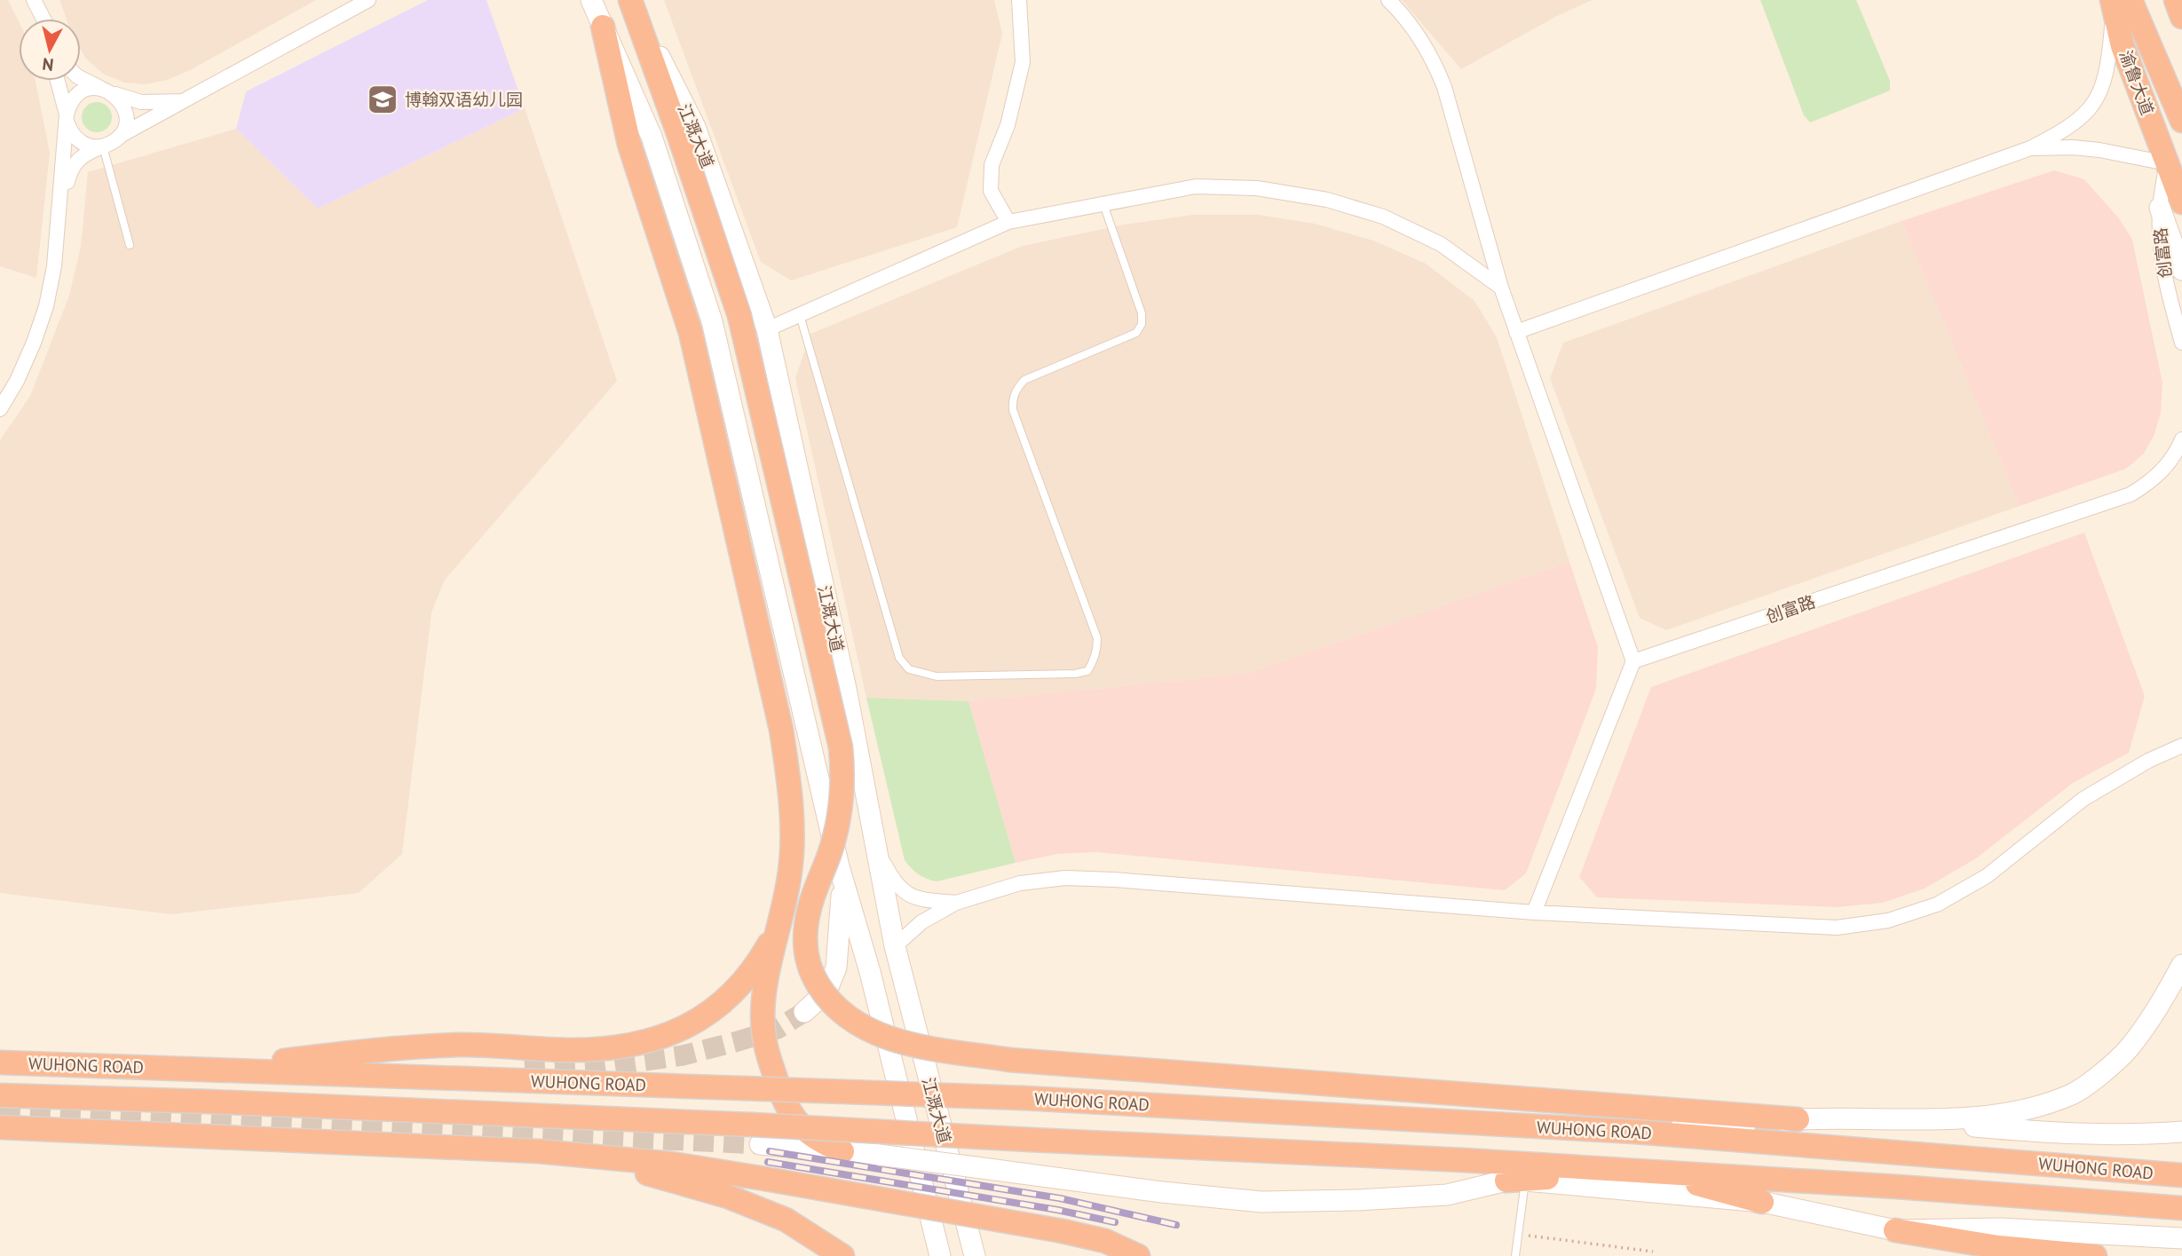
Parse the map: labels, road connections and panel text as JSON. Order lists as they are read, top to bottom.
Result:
{
  "streets": {
    "highway": ["渝鲁大道", "WUHONG ROAD"],
    "main road": ["江溉大道"],
    "street": ["创富路"]
  },
  "crossings": [
    ["渝鲁大道", "创富路"]
  ],
  "places": {
    "school or university": ["博翰双语幼儿园"]
  },
  "north": "bottom"
}
